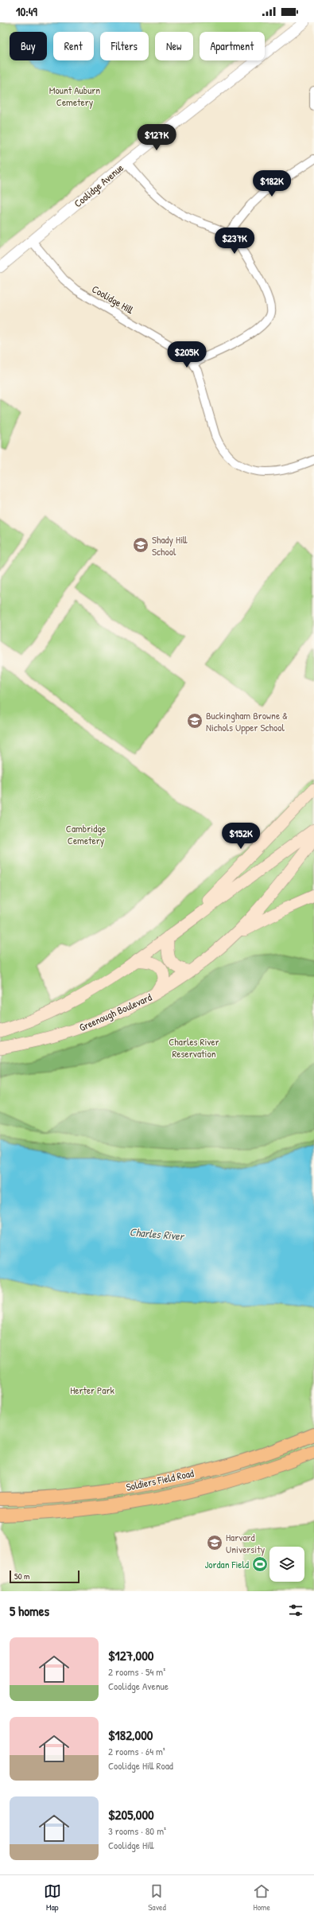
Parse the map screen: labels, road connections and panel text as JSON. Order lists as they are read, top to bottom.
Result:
{
  "streets": {
    "main road": ["Greenough Boulevard", "Soldiers Field Road"],
    "street": ["Coolidge Avenue", "Coolidge Hill"]
  },
  "crossings": [
    ["Coolidge Avenue", "Coolidge Hill"]
  ],
  "water": ["Charles River"],
  "parks": [
    "Mount Auburn Cemetery",
    "Cambridge Cemetery",
    "Charles River Reservation",
    "Herter Park"
  ],
  "places": {
    "school or university": ["Shady Hill School", "Buckingham Browne & Nichols Upper School", "Harvard University"],
    "sports": ["Jordan Field"]
  },
  "scale_bar": "50 m",
  "page": {
    "status": "10:49",
    "chip": [
      "Buy",
      "Rent",
      "Filters",
      "New",
      "Apartment"
    ],
    "price": [
      "$127K",
      "$182K",
      "$237K",
      "$205K",
      "$152K"
    ],
    "scale": "50 m",
    "heading": "5 homes",
    "list": [
      {
        "name": "$127,000",
        "note": "2 rooms · 54 m² · Coolidge Avenue"
      },
      {
        "name": "$182,000",
        "note": "2 rooms · 64 m² · Coolidge Hill Road"
      },
      {
        "name": "$205,000",
        "note": "3 rooms · 80 m² · Coolidge Hill"
      }
    ],
    "tabs": ["Map", "Saved", "Home"]
  }
}
